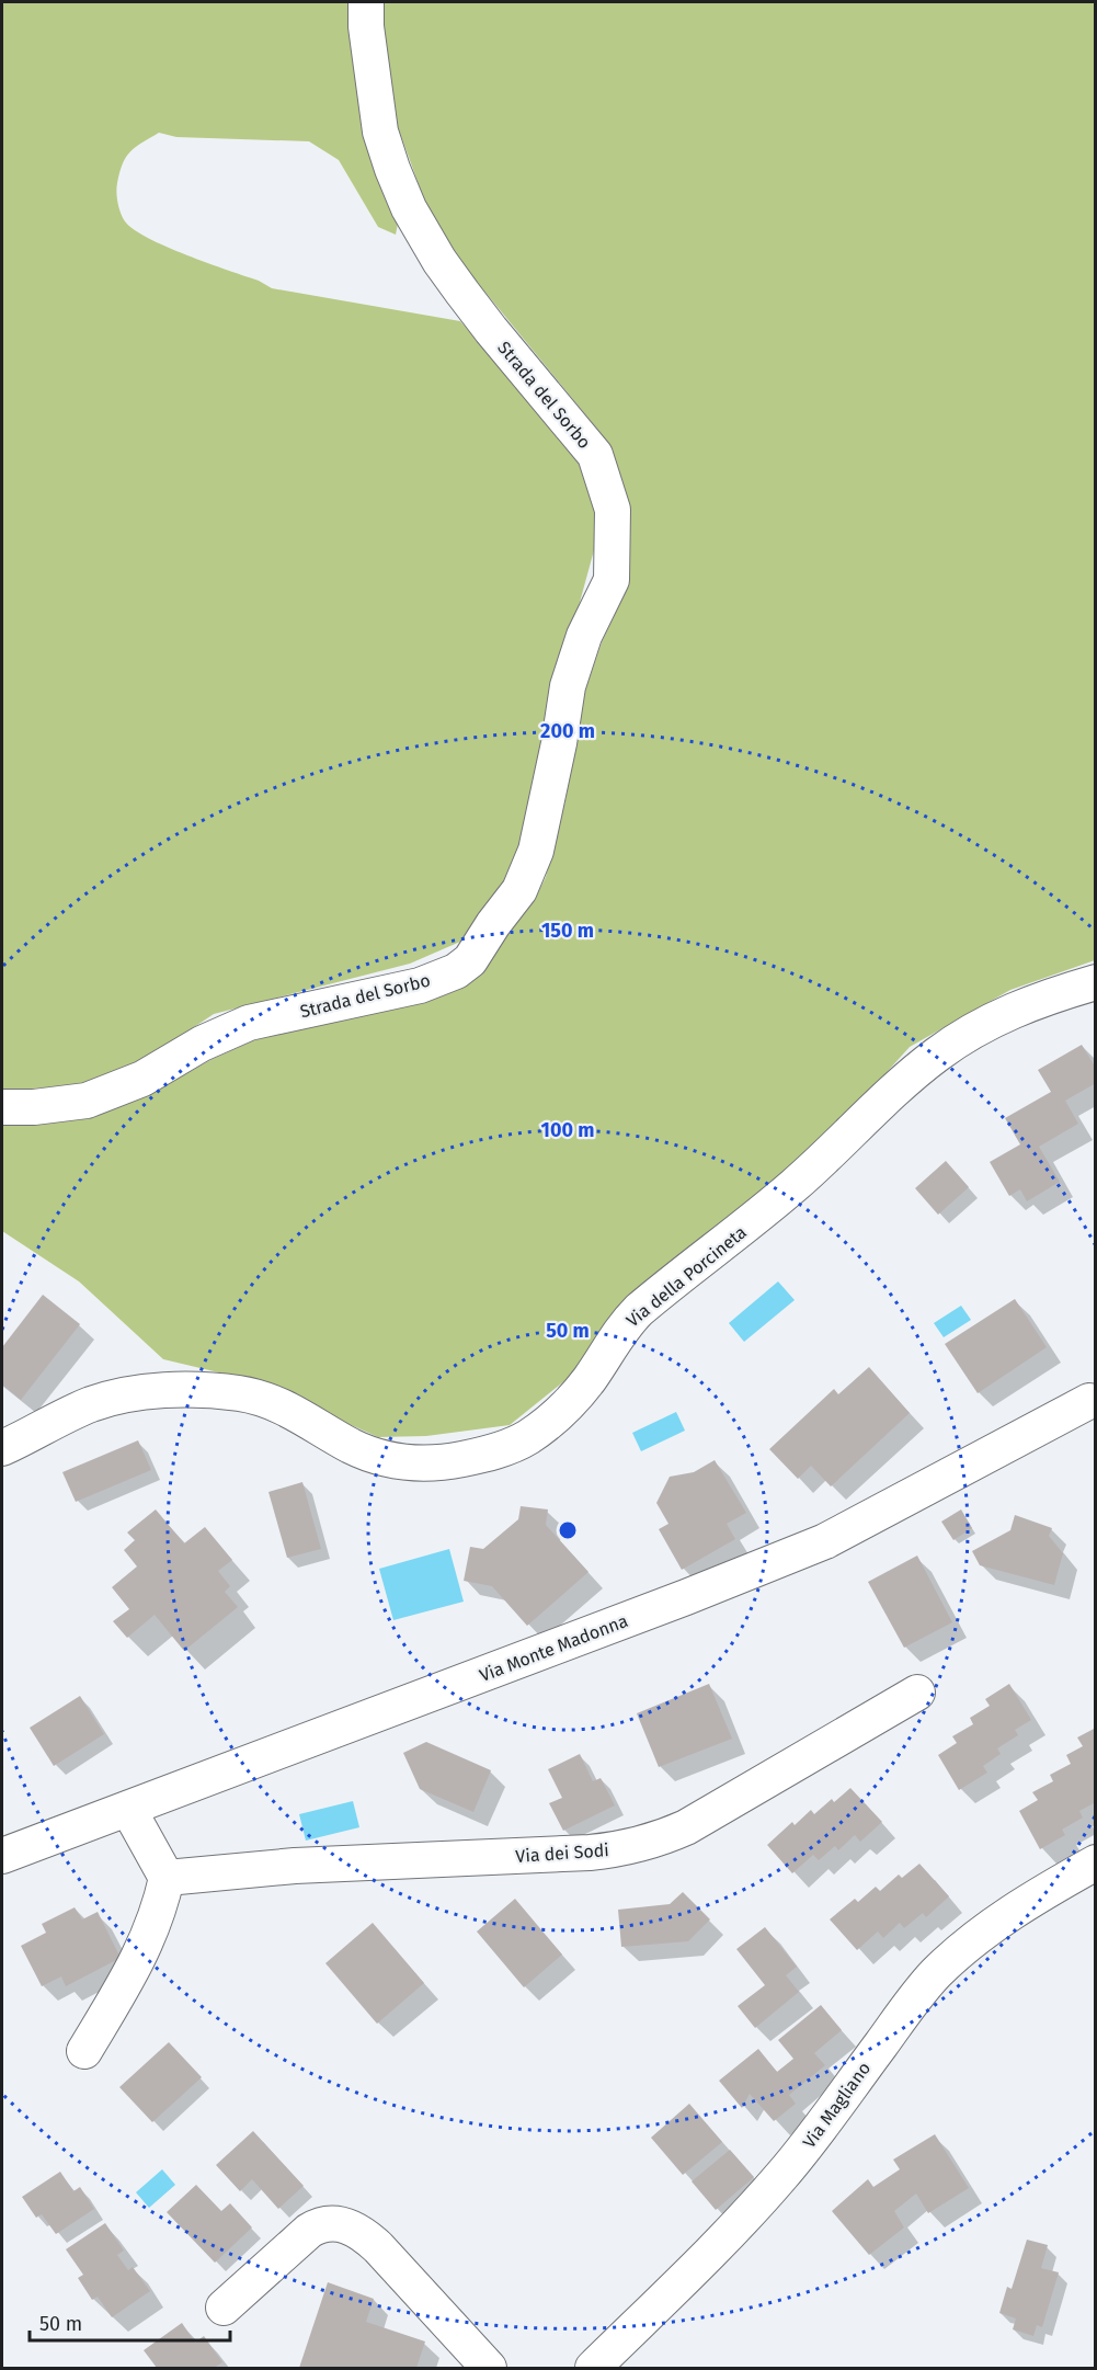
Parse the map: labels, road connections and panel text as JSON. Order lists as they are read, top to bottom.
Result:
{
  "streets": {
    "street": [
      "Strada del Sorbo",
      "Via della Porcineta",
      "Via Monte Madonna",
      "Via dei Sodi",
      "Via Magliano"
    ]
  },
  "scale_bar": "50 m",
  "rings": [
    "200 m",
    "150 m",
    "100 m",
    "50 m"
  ]
}
